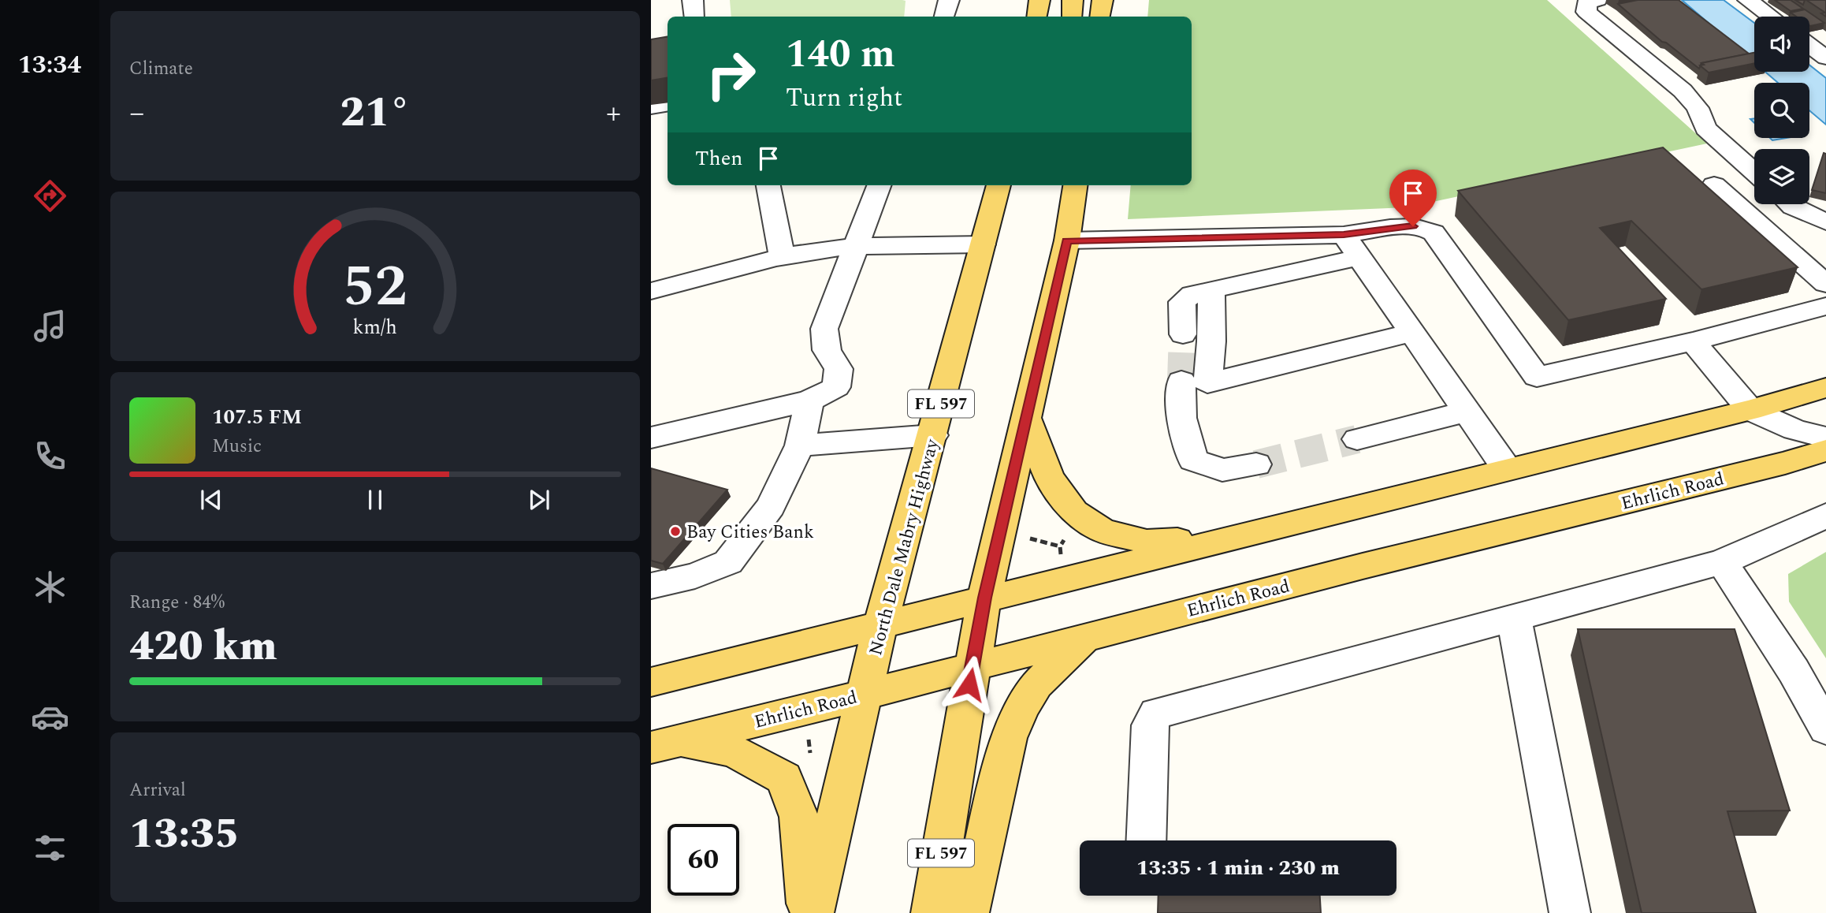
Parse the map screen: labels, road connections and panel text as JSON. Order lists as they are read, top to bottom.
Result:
{
  "streets": {
    "main road": ["FL 597", "Ehrlich Road", "North Dale Mabry Highway"]
  },
  "crossings": [
    ["FL 597", "Ehrlich Road"],
    ["Ehrlich Road", "North Dale Mabry Highway"]
  ],
  "places": ["Bay Cities Bank"],
  "page": {
    "tabs": "13:34",
    "tile": [
      "Climate",
      ["Range · 84%", "420 km"],
      ["Arrival", "13:35"]
    ],
    "turn": ["140 m", "Turn right"],
    "heat": ["−", "21°", "+"],
    "then": "Then",
    "song": ["107.5 FM", "Music"],
    "limit": "60",
    "trip": "13:35 · 1 min · 230 m",
    "gauge": ["52", "km/h"]
  }
}
